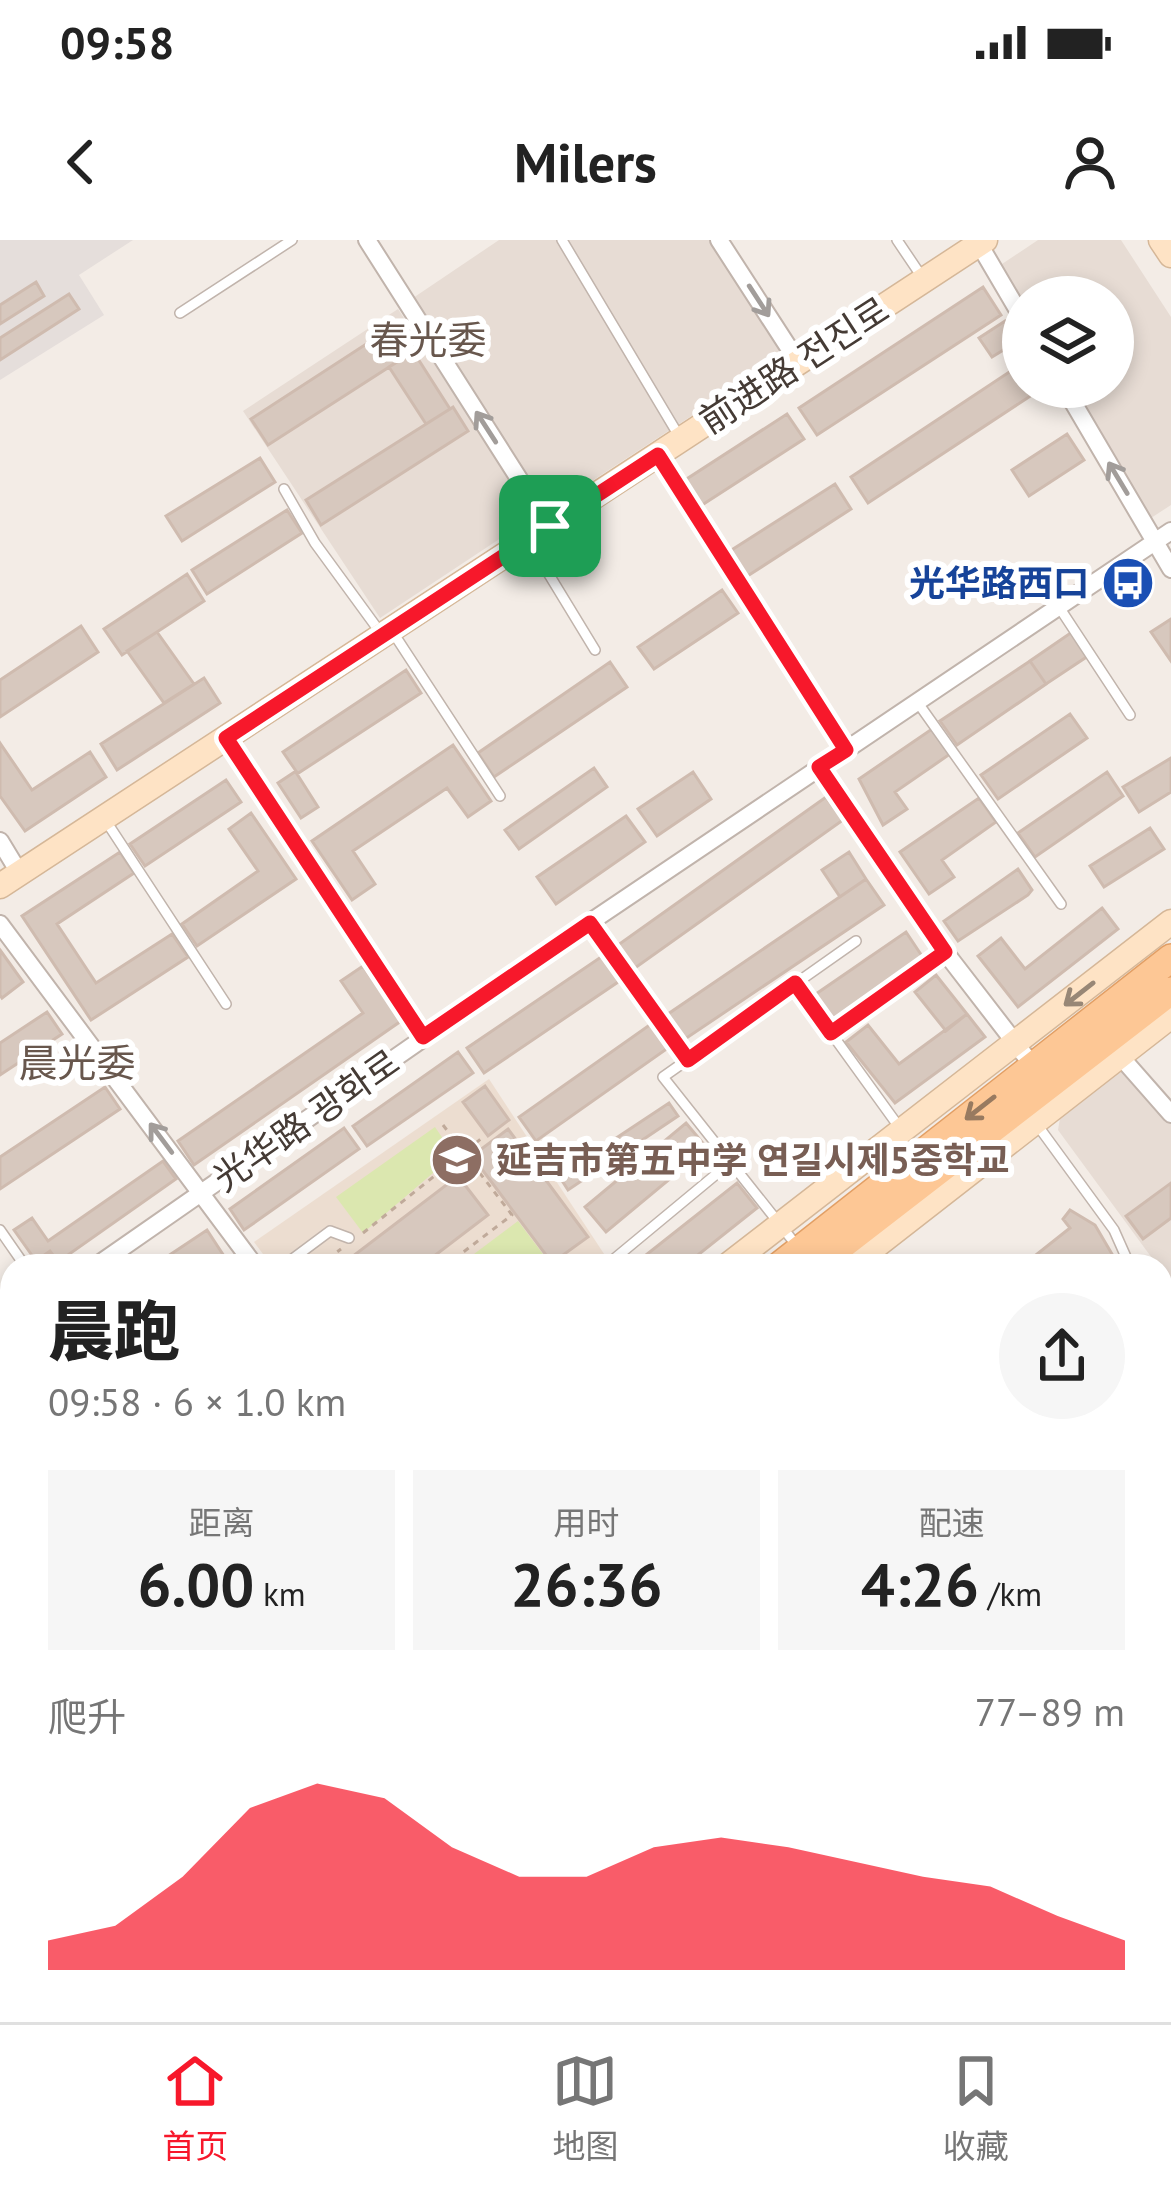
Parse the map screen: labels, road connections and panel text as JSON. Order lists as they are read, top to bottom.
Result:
{
  "streets": {
    "street": ["前进路 전진로", "光华路 광화로"]
  },
  "districts": ["春光委", "晨光委"],
  "places": {
    "bus stop": ["光华路西口"],
    "school or university": ["延吉市第五中学 연길시제5중학교"]
  },
  "page": {
    "status": "09:58",
    "header": "Milers",
    "heading": ["晨跑", "09:58 · 6 × 1.0 km"],
    "stats": [
      ["距离", "6.00 km"],
      ["用时", "26:36"],
      ["配速", "4:26 /km"]
    ],
    "chart": ["爬升", "77–89 m"],
    "tabs": ["首页", "地图", "收藏"]
  }
}
